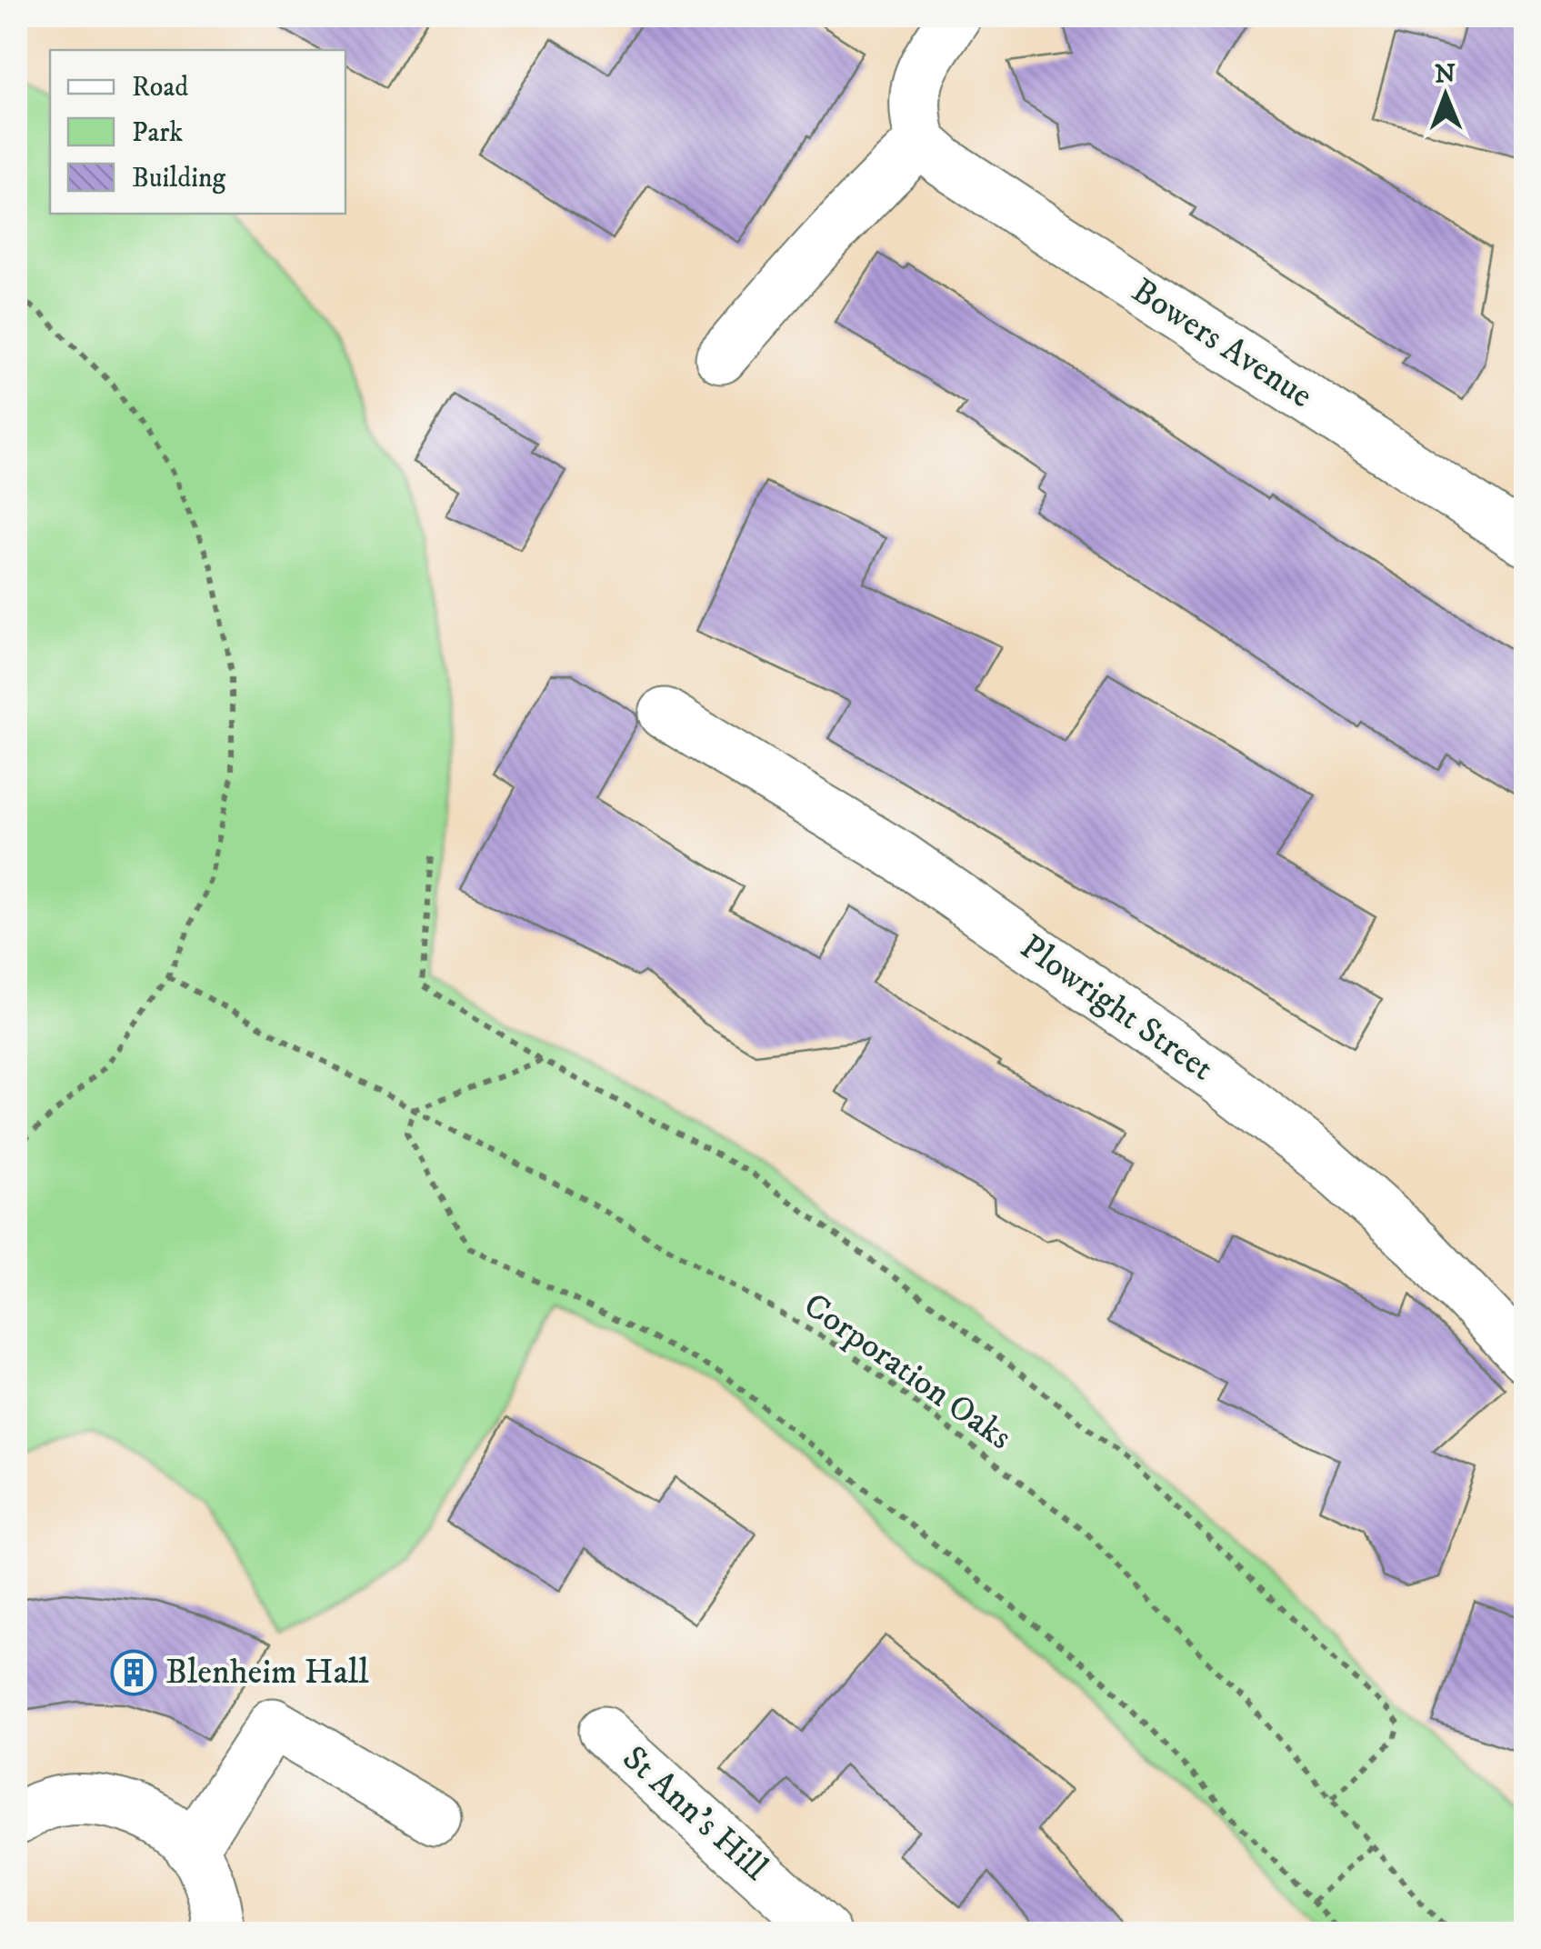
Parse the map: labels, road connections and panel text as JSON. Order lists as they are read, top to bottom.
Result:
{
  "streets": {
    "street": ["Bowers Avenue", "Plowright Street", "St Ann's Hill"],
    "path": ["Corporation Oaks"]
  },
  "places": {
    "building": ["Blenheim Hall"]
  },
  "legend": ["Road", "Park", "Building"],
  "north": "top"
}
